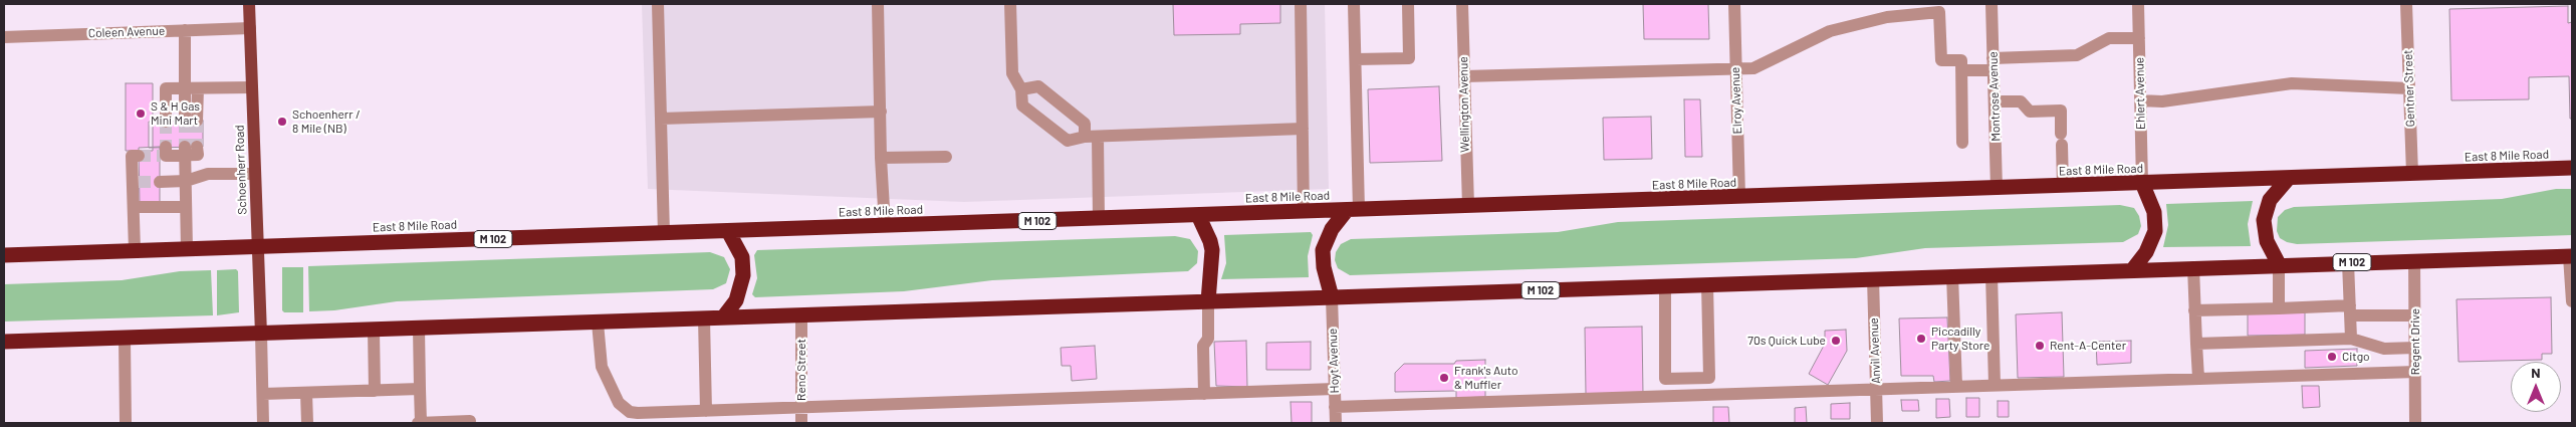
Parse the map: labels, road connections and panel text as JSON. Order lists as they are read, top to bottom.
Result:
{
  "streets": {
    "highway": ["East 8 Mile Road", "M 102"],
    "main road": ["Schoenherr Road"],
    "street": [
      "Coleen Avenue",
      "Gentner Street",
      "Ehlert Avenue",
      "Montrose Avenue",
      "Elroy Avenue",
      "Wellington Avenue",
      "Regent Drive",
      "Anvil Avenue",
      "Hoyt Avenue",
      "Reno Street"
    ]
  },
  "crossings": [
    ["Coleen Avenue", "Schoenherr Road"],
    ["Gentner Street", "East 8 Mile Road"],
    ["Ehlert Avenue", "East 8 Mile Road"],
    ["Montrose Avenue", "East 8 Mile Road"],
    ["Elroy Avenue", "East 8 Mile Road"],
    ["Wellington Avenue", "East 8 Mile Road"],
    ["East 8 Mile Road", "Schoenherr Road"],
    ["Schoenherr Road", "M 102"],
    ["M 102", "Regent Drive"],
    ["M 102", "Anvil Avenue"],
    ["M 102", "Hoyt Avenue"],
    ["M 102", "Reno Street"]
  ],
  "places": [
    "S & H Gas Mini Mart",
    "Schoenherr / 8 Mile (NB)",
    "Piccadilly Party Store",
    "70s Quick Lube",
    "Rent-A-Center",
    "Citgo",
    "Frank's Auto & Muffler"
  ],
  "north": "top"
}
